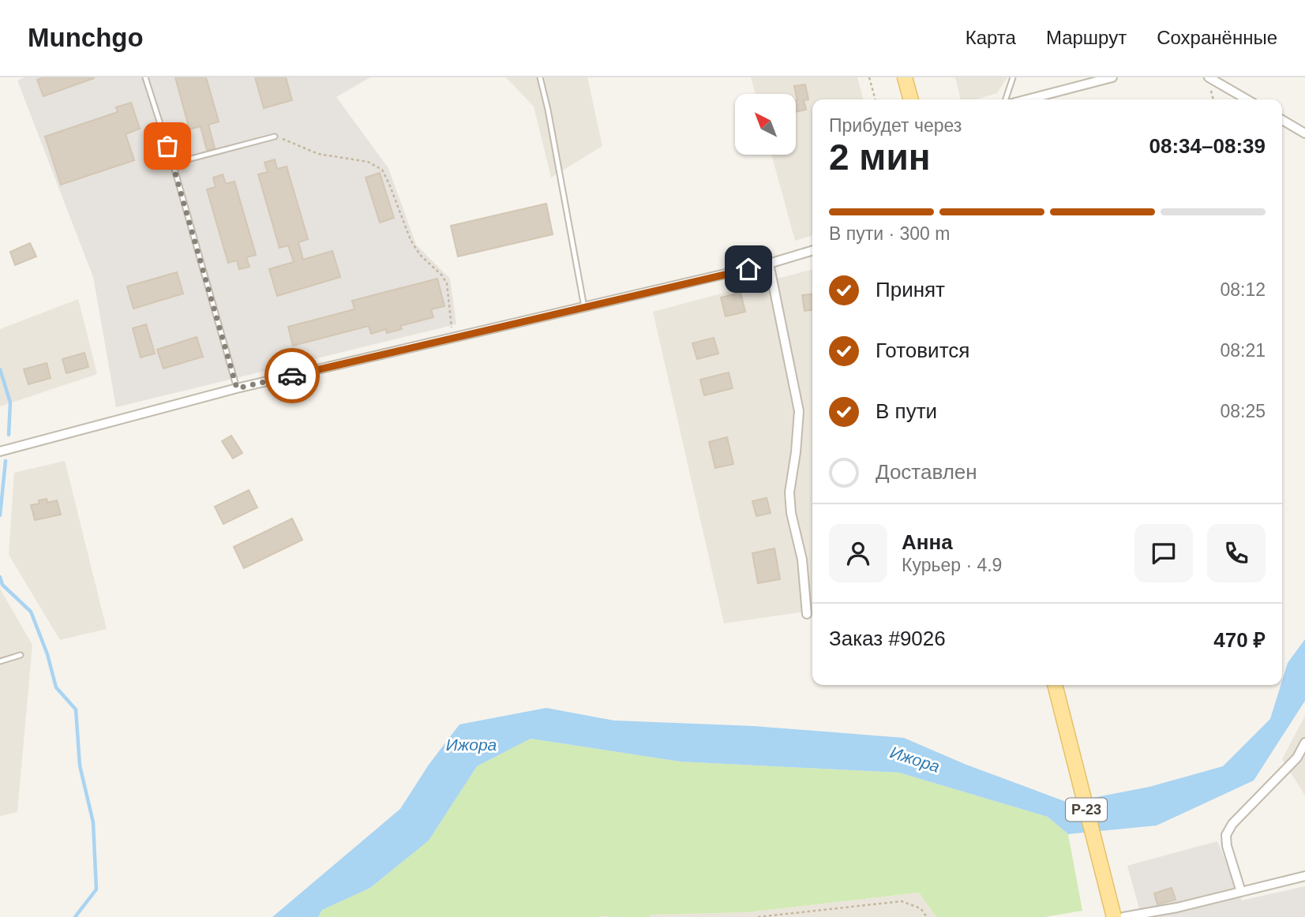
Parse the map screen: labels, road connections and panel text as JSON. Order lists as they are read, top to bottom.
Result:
{
  "streets": {
    "main road": ["Р-23"]
  },
  "water": ["Ижора"],
  "north": "top left",
  "page": {
    "header": "Munchgo",
    "nav": ["Карта", "Маршрут", "Сохранённые"],
    "heading": ["2 мин", "Прибудет через", "08:34–08:39"],
    "panel": [
      "Анна",
      "Курьер · 4.9",
      "Заказ #9026",
      "470 ₽"
    ],
    "bar": "В пути · 300 m",
    "list": [
      ["Принят", "08:12"],
      ["Готовится", "08:21"],
      ["В пути", "08:25"],
      "Доставлен"
    ]
  }
}
